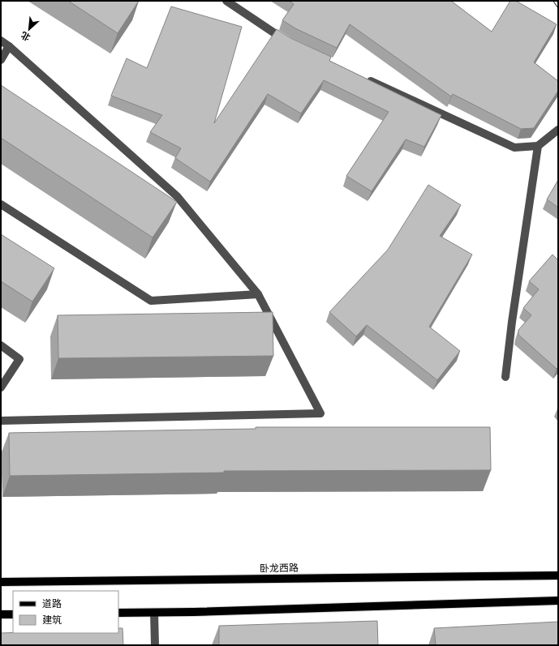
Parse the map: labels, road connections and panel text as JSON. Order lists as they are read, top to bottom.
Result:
{
  "streets": {
    "main road": ["卧龙西路"]
  },
  "legend": ["道路", "建筑"],
  "north": "bottom left"
}
